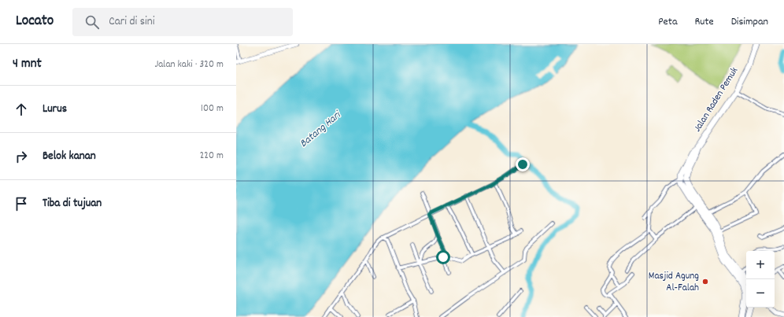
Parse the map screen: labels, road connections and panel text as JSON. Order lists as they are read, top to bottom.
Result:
{
  "streets": {
    "highway": ["Jalan Raden Pemuk"]
  },
  "water": ["Batang Hari"],
  "places": ["Masjid Agung Al-Falah"],
  "page": {
    "header": "Locato",
    "search": "Cari di sini",
    "nav": ["Peta", "Rute", "Disimpan"],
    "heading": ["4 mnt", "Jalan kaki · 320 m"],
    "list": [
      ["Lurus", "100 m"],
      ["Belok kanan", "220 m"],
      "Tiba di tujuan"
    ],
    "map_buttons": ["+", "−"]
  }
}
